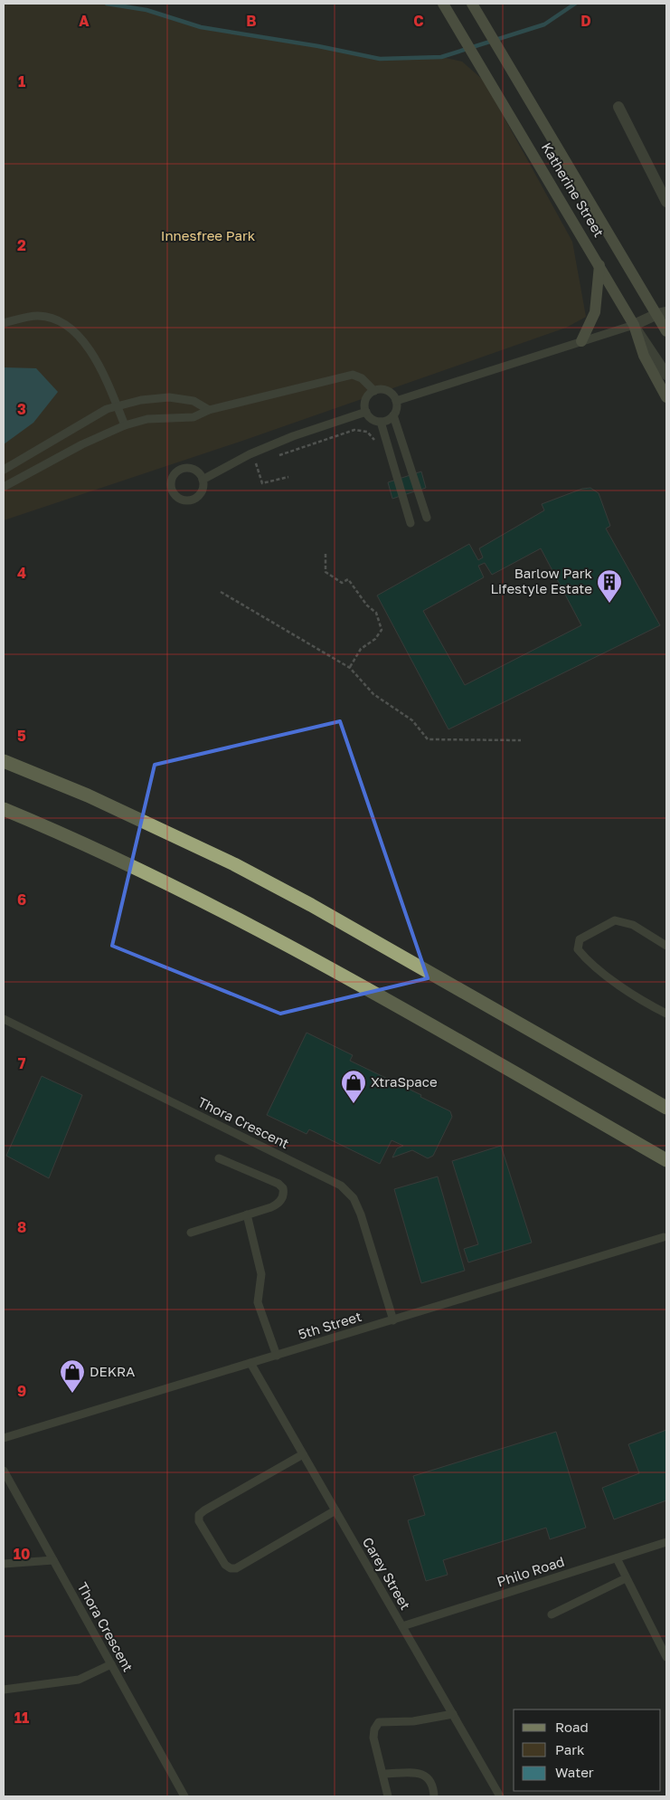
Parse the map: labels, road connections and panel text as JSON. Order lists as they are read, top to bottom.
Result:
{
  "streets": {
    "main road": ["Katherine Street"],
    "lane": [
      "Thora Crescent",
      "5th Street",
      "Philo Road",
      "Carey Street"
    ]
  },
  "crossings": [
    ["Thora Crescent", "5th Street"],
    ["5th Street", "Carey Street"],
    ["Philo Road", "Carey Street"]
  ],
  "parks": ["Innesfree Park"],
  "places": {
    "building": ["Barlow Park Lifestyle Estate"],
    "shop": ["XtraSpace", "DEKRA"]
  },
  "legend": ["Road", "Park", "Water"],
  "grid": {
    "columns": [
      "A",
      "B",
      "C",
      "D"
    ],
    "rows": [
      "1",
      "2",
      "3",
      "4",
      "5",
      "6",
      "7",
      "8",
      "9",
      "10",
      "11"
    ]
  }
}
